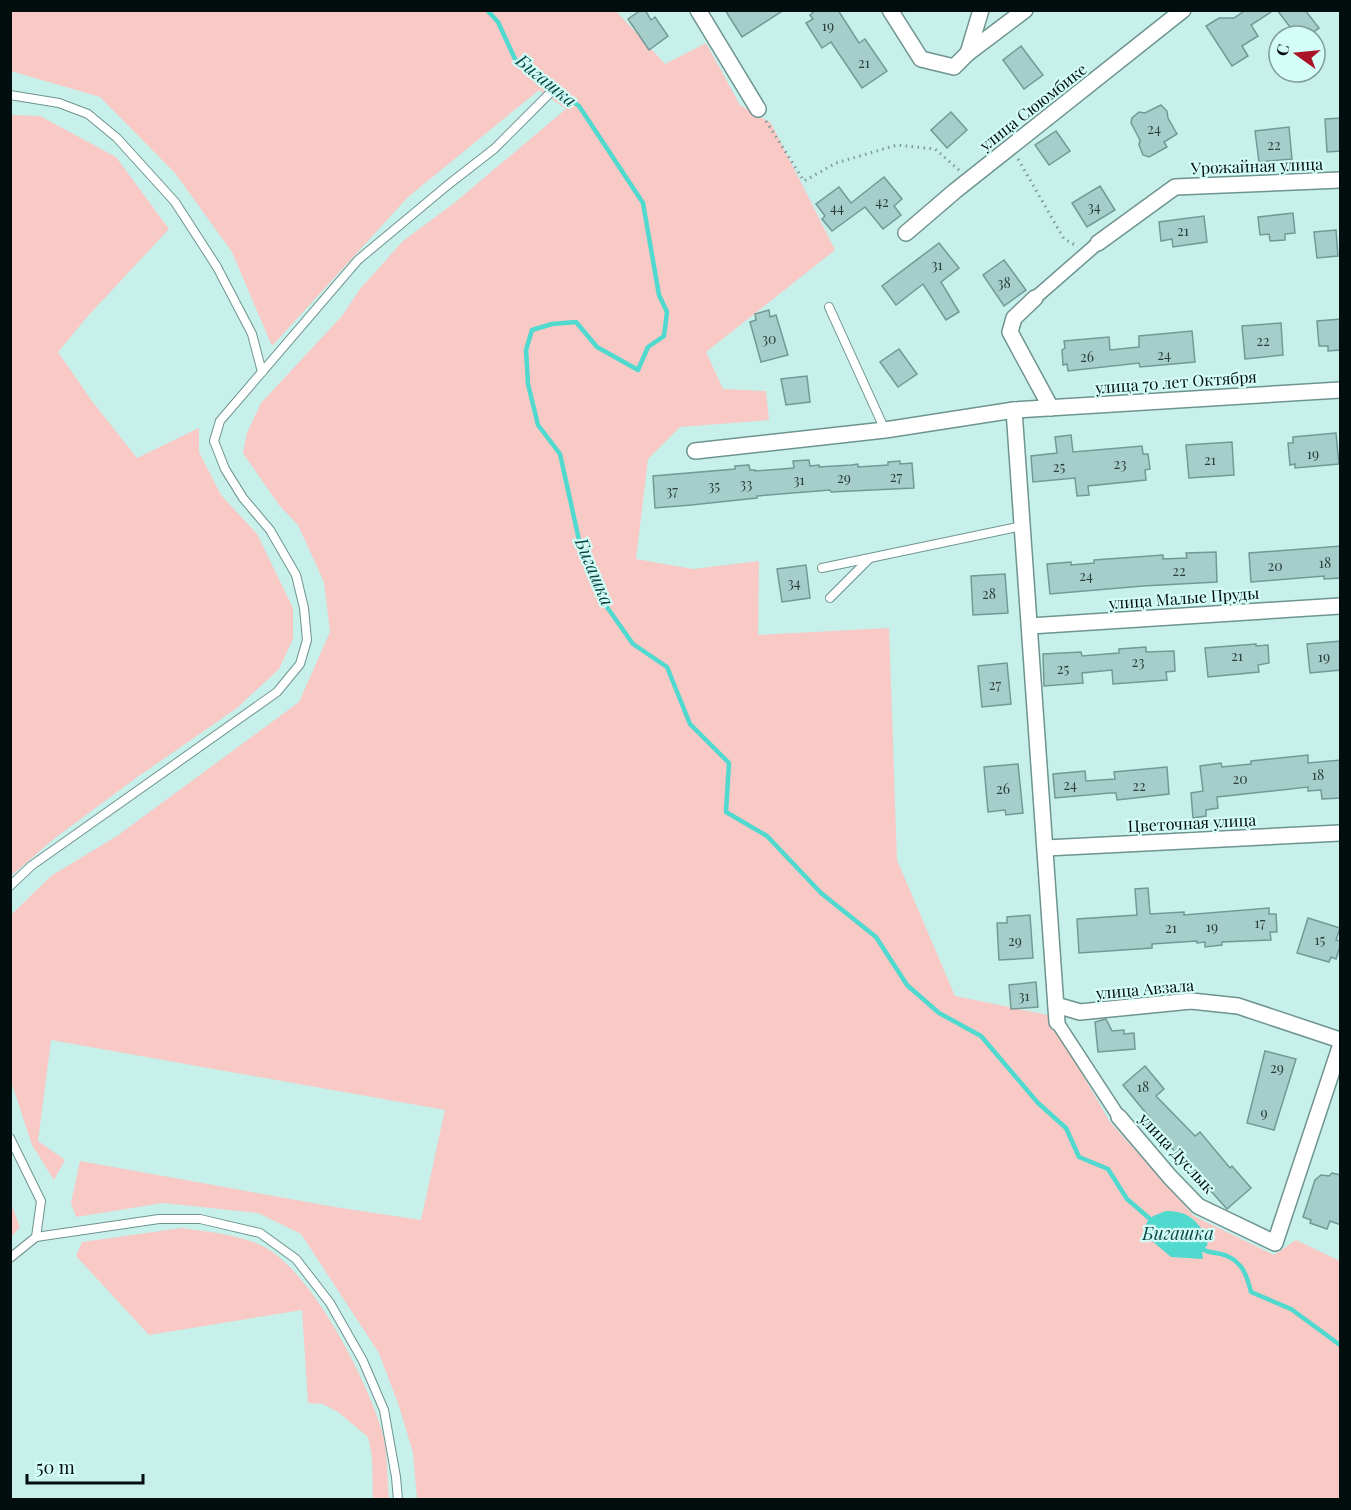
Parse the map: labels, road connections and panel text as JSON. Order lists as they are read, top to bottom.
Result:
{
  "streets": {
    "street": [
      "улица Сююмбике",
      "Урожайная улица",
      "улица 70 лет Октября",
      "улица Малые Пруды",
      "Цветочная улица",
      "улица Авзала",
      "улица Дуслык"
    ]
  },
  "water": ["Бигашка"],
  "house_numbers": [
    "19",
    "21",
    "24",
    "22",
    "42",
    "34",
    "44",
    "21",
    "31",
    "38",
    "30",
    "22",
    "24",
    "26",
    "19",
    "21",
    "23",
    "25",
    "27",
    "29",
    "31",
    "33",
    "35",
    "37",
    "18",
    "20",
    "22",
    "24",
    "34",
    "28",
    "21",
    "19",
    "23",
    "25",
    "27",
    "18",
    "20",
    "24",
    "22",
    "26",
    "17",
    "19",
    "21",
    "15",
    "29",
    "31",
    "29",
    "18",
    "9"
  ],
  "scale_bar": "50 m",
  "north": "left"
}
